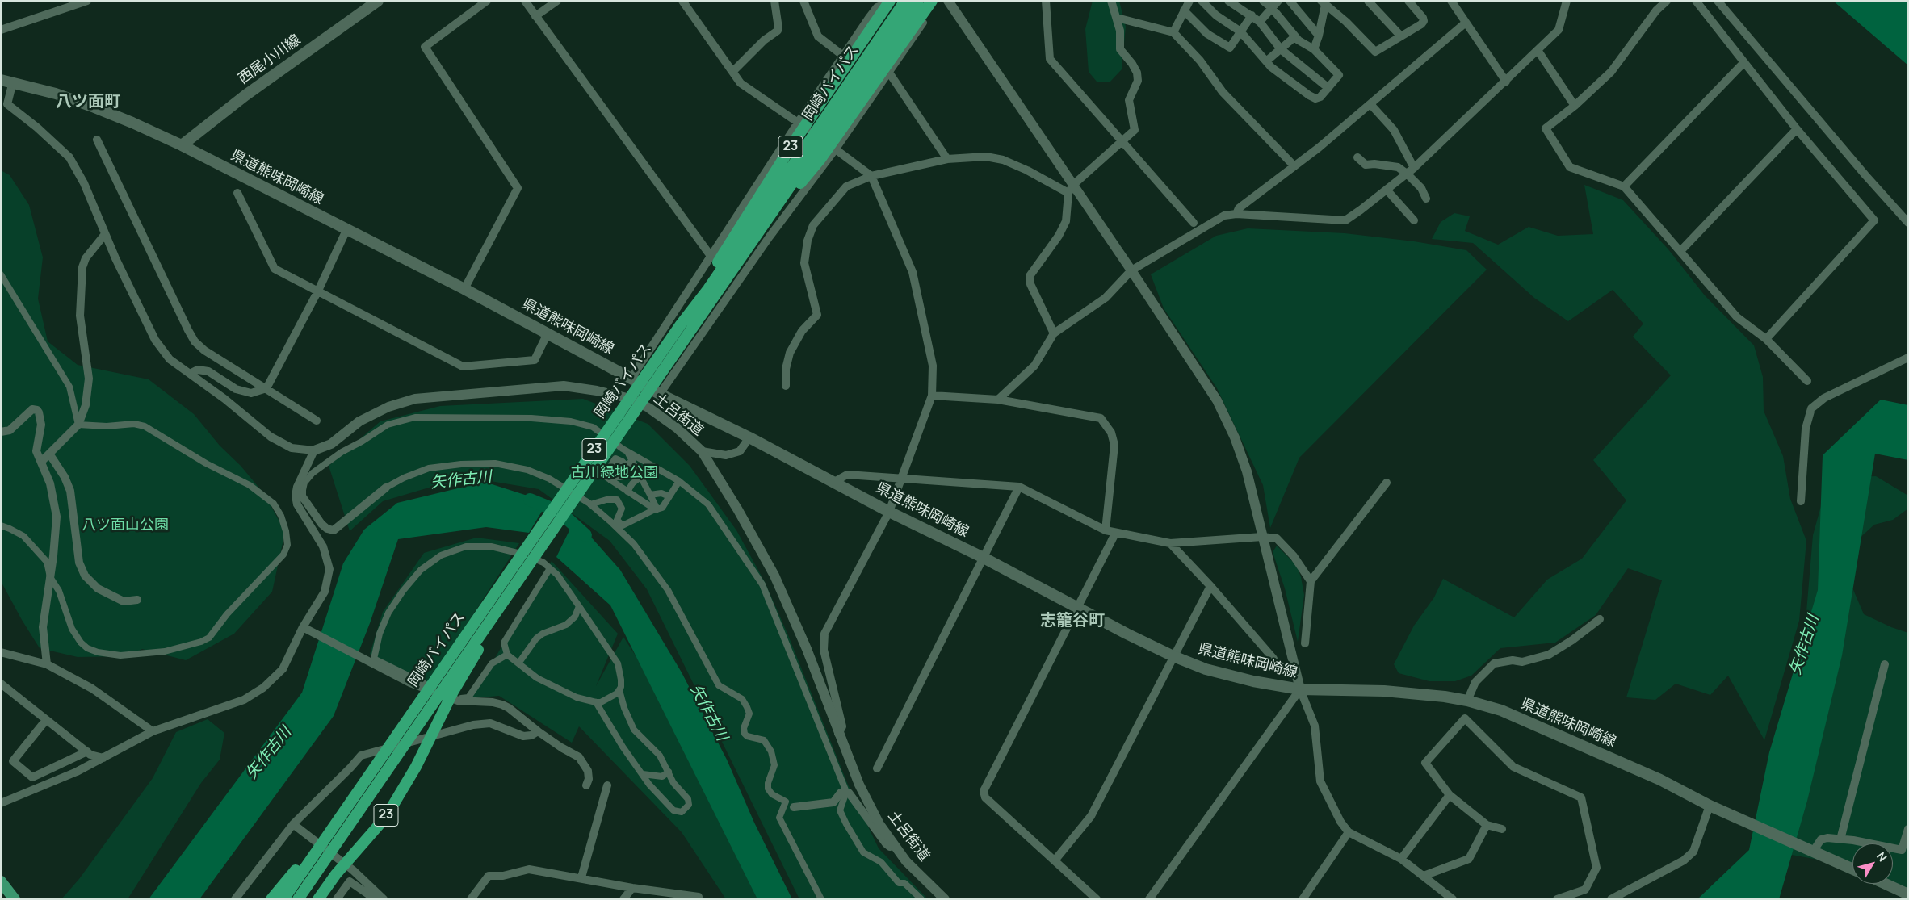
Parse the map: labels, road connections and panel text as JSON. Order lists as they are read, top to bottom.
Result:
{
  "streets": {
    "highway": ["岡崎バイパス", "23"],
    "main road": ["西尾小川線", "県道熊味岡崎線"],
    "street": ["土呂街道"]
  },
  "crossings": [
    ["西尾小川線", "県道熊味岡崎線"],
    ["岡崎バイパス", "23"]
  ],
  "districts": ["八ツ面町", "志籠谷町"],
  "water": ["矢作古川"],
  "parks": ["古川緑地公園", "八ツ面山公園"],
  "north": "top right"
}
